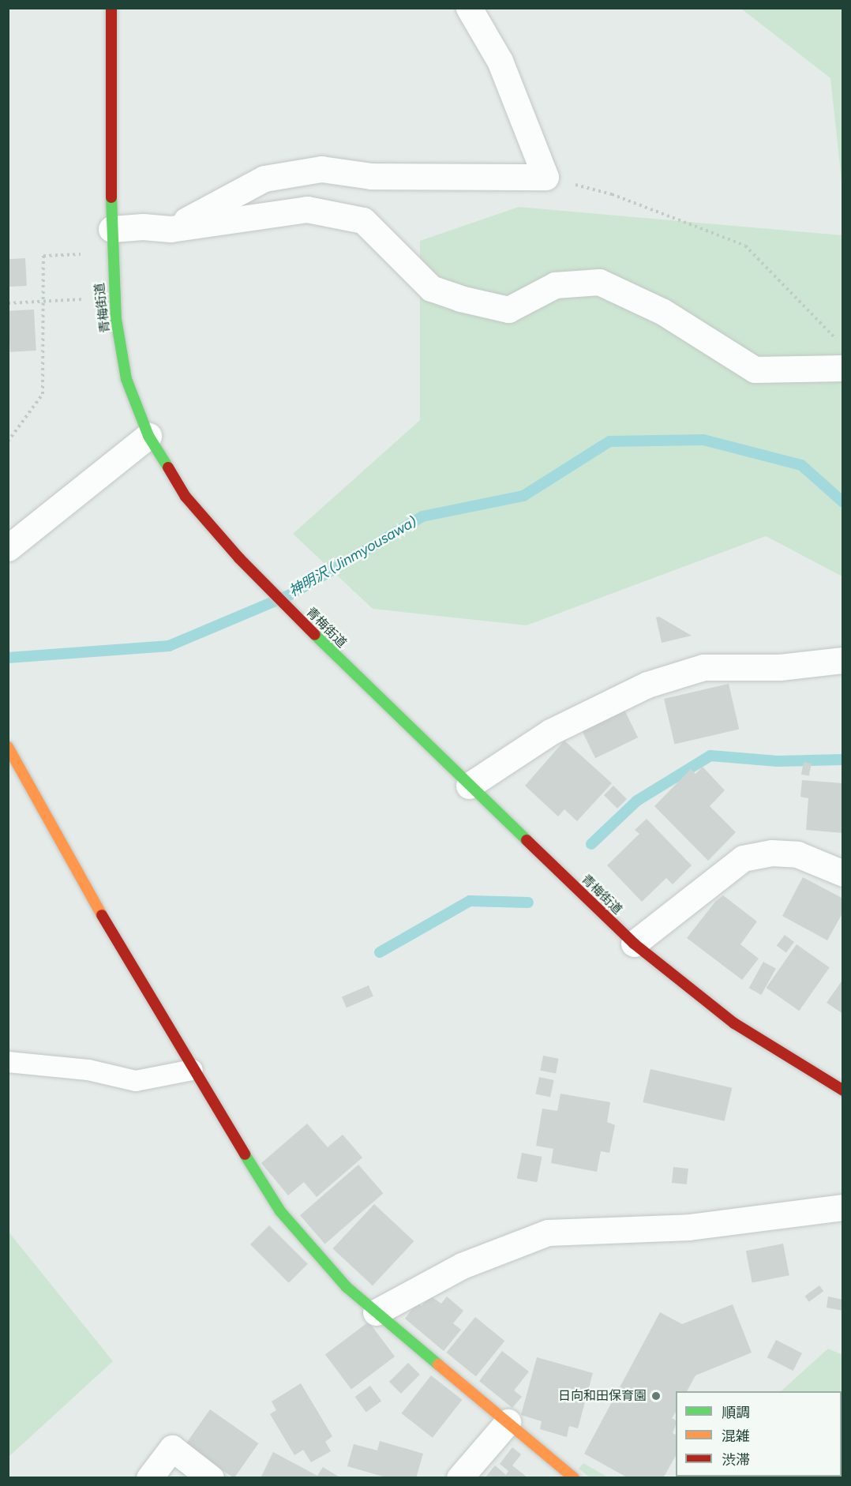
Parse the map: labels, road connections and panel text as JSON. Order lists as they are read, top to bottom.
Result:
{
  "streets": {
    "main road": ["青梅街道"]
  },
  "water": ["神明沢 (Jinmyousawa)"],
  "places": ["日向和田保育園"],
  "legend": ["順調", "混雑", "渋滞"]
}
